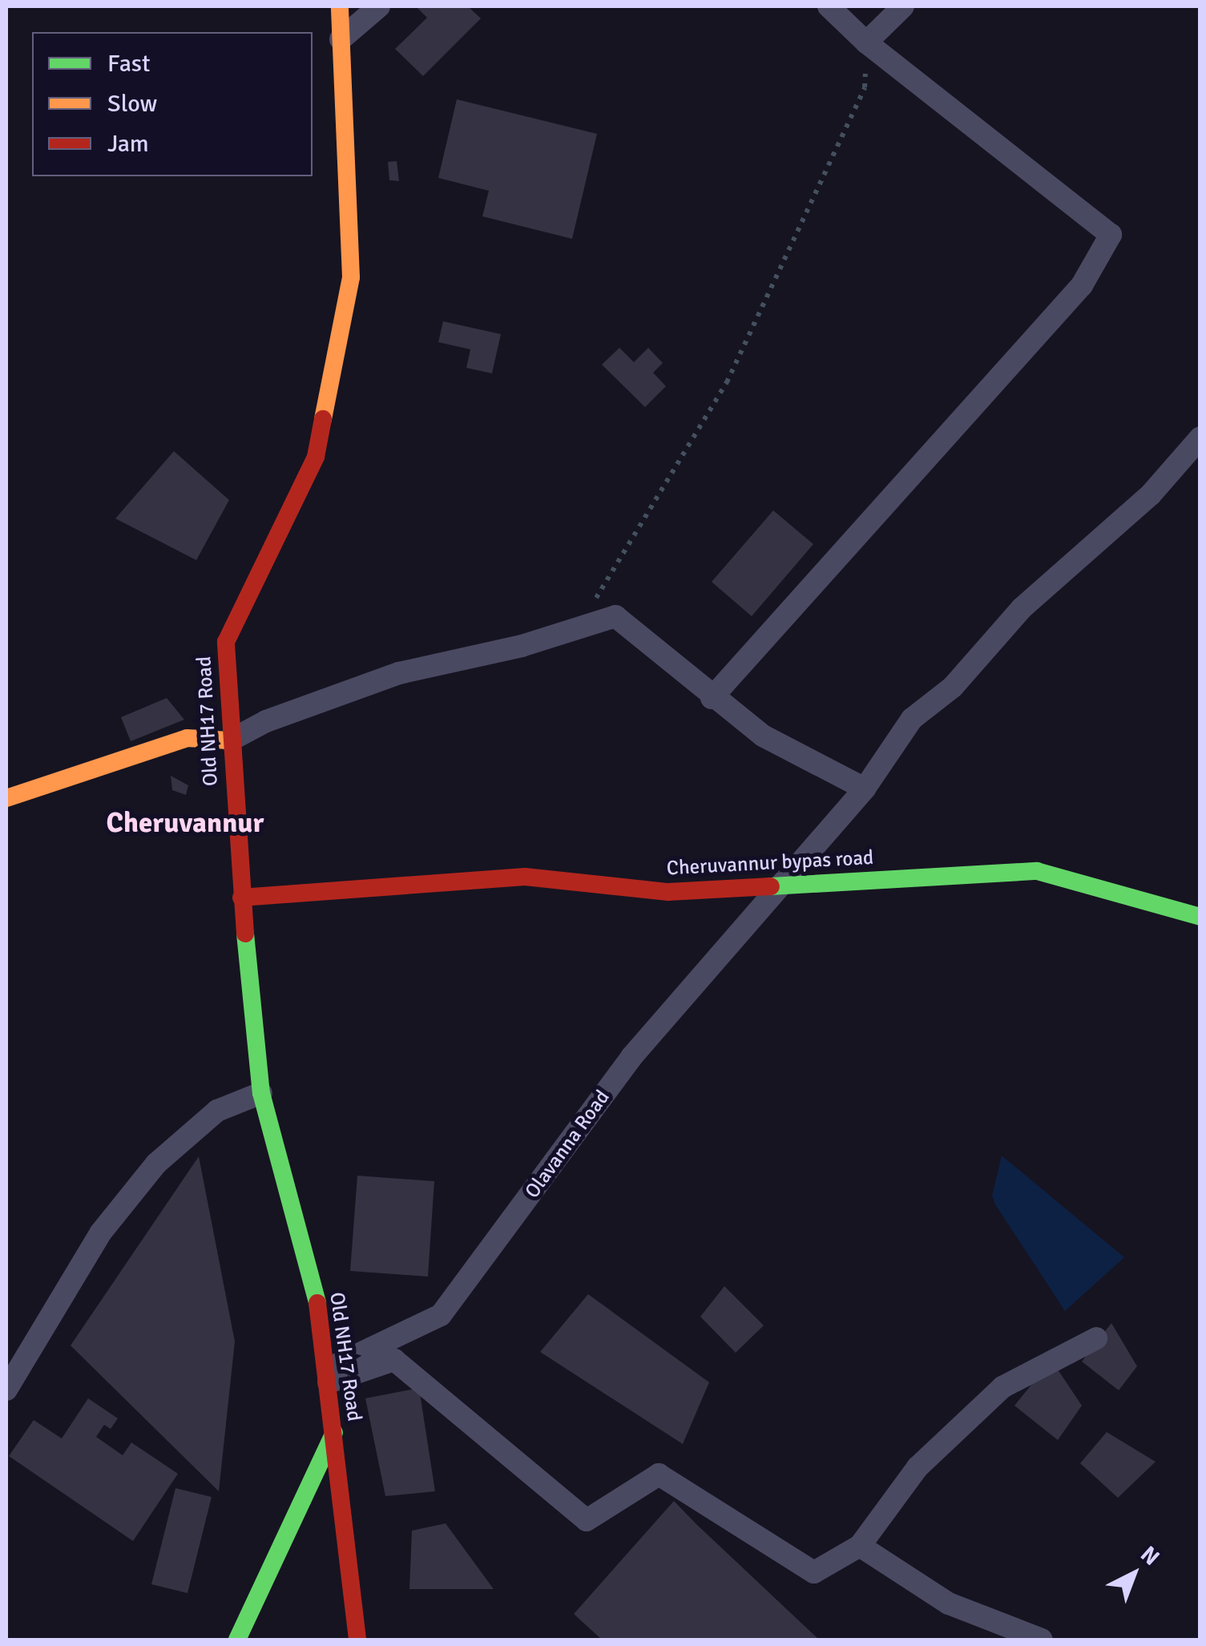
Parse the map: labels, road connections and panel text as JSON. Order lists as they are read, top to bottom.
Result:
{
  "streets": {
    "main road": ["Old NH17 Road", "Cheruvannur bypas road"],
    "street": ["Olavanna Road"]
  },
  "crossings": [
    ["Old NH17 Road", "Cheruvannur bypas road"],
    ["Old NH17 Road", "Olavanna Road"],
    ["Cheruvannur bypas road", "Olavanna Road"]
  ],
  "districts": ["Cheruvannur"],
  "legend": ["Fast", "Slow", "Jam"],
  "north": "top right"
}
